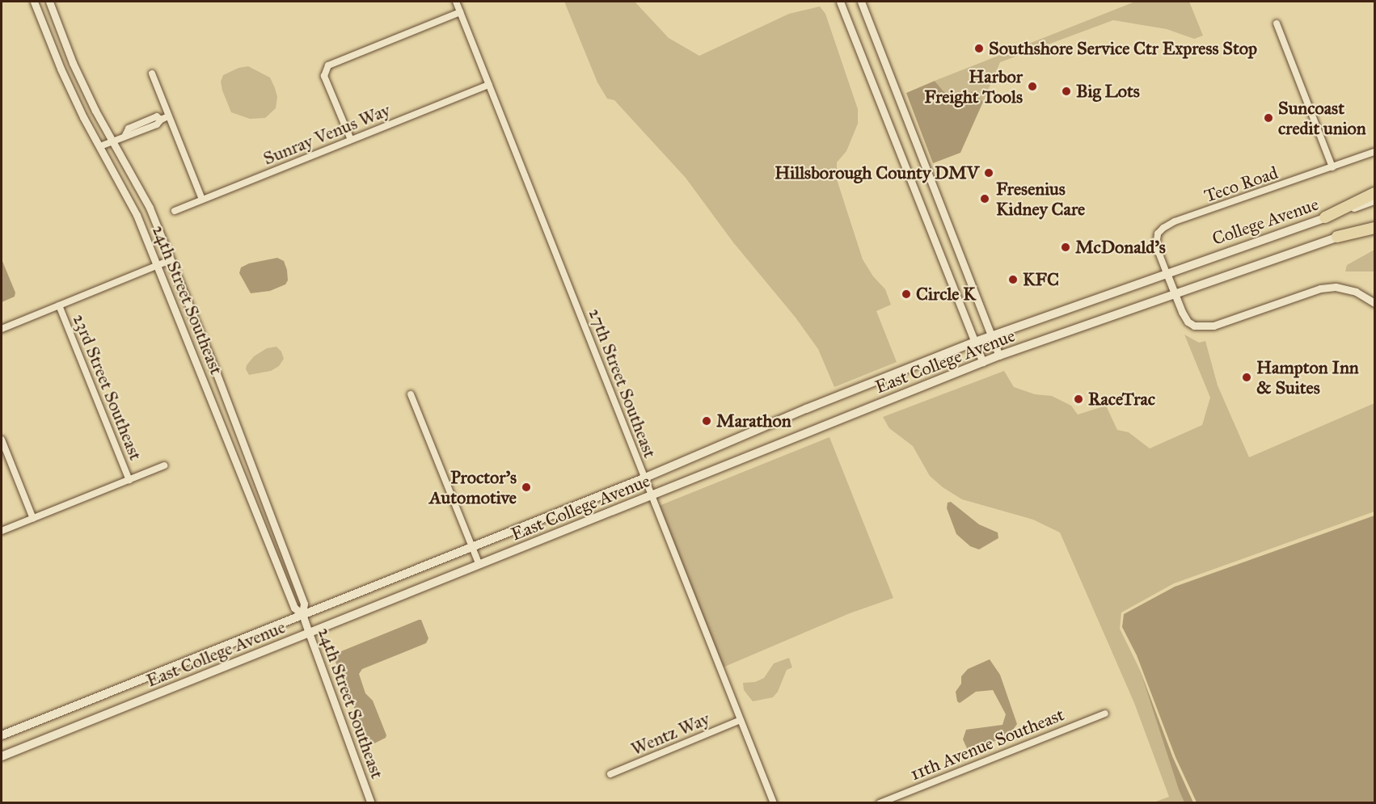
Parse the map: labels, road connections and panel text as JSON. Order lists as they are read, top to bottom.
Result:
{
  "streets": {
    "main road": ["College Avenue", "East College Avenue"],
    "street": [
      "Sunray Venus Way",
      "Teco Road",
      "24th Street Southeast",
      "27th Street Southeast",
      "23rd Street Southeast",
      "Wentz Way",
      "11th Avenue Southeast"
    ]
  },
  "crossings": [
    ["Sunray Venus Way", "27th Street Southeast"],
    ["Teco Road", "College Avenue"],
    ["Teco Road", "East College Avenue"],
    ["College Avenue", "East College Avenue"],
    ["24th Street Southeast", "East College Avenue"],
    ["East College Avenue", "27th Street Southeast"],
    ["27th Street Southeast", "Wentz Way"]
  ],
  "places": [
    "Southshore Service Ctr Express Stop",
    "Harbor Freight Tools",
    "Big Lots",
    "Suncoast credit union",
    "Hillsborough County DMV",
    "Fresenius Kidney Care",
    "McDonald's",
    "KFC",
    "Circle K",
    "Hampton Inn & Suites",
    "RaceTrac",
    "Marathon",
    "Proctor's Automotive"
  ]
}
